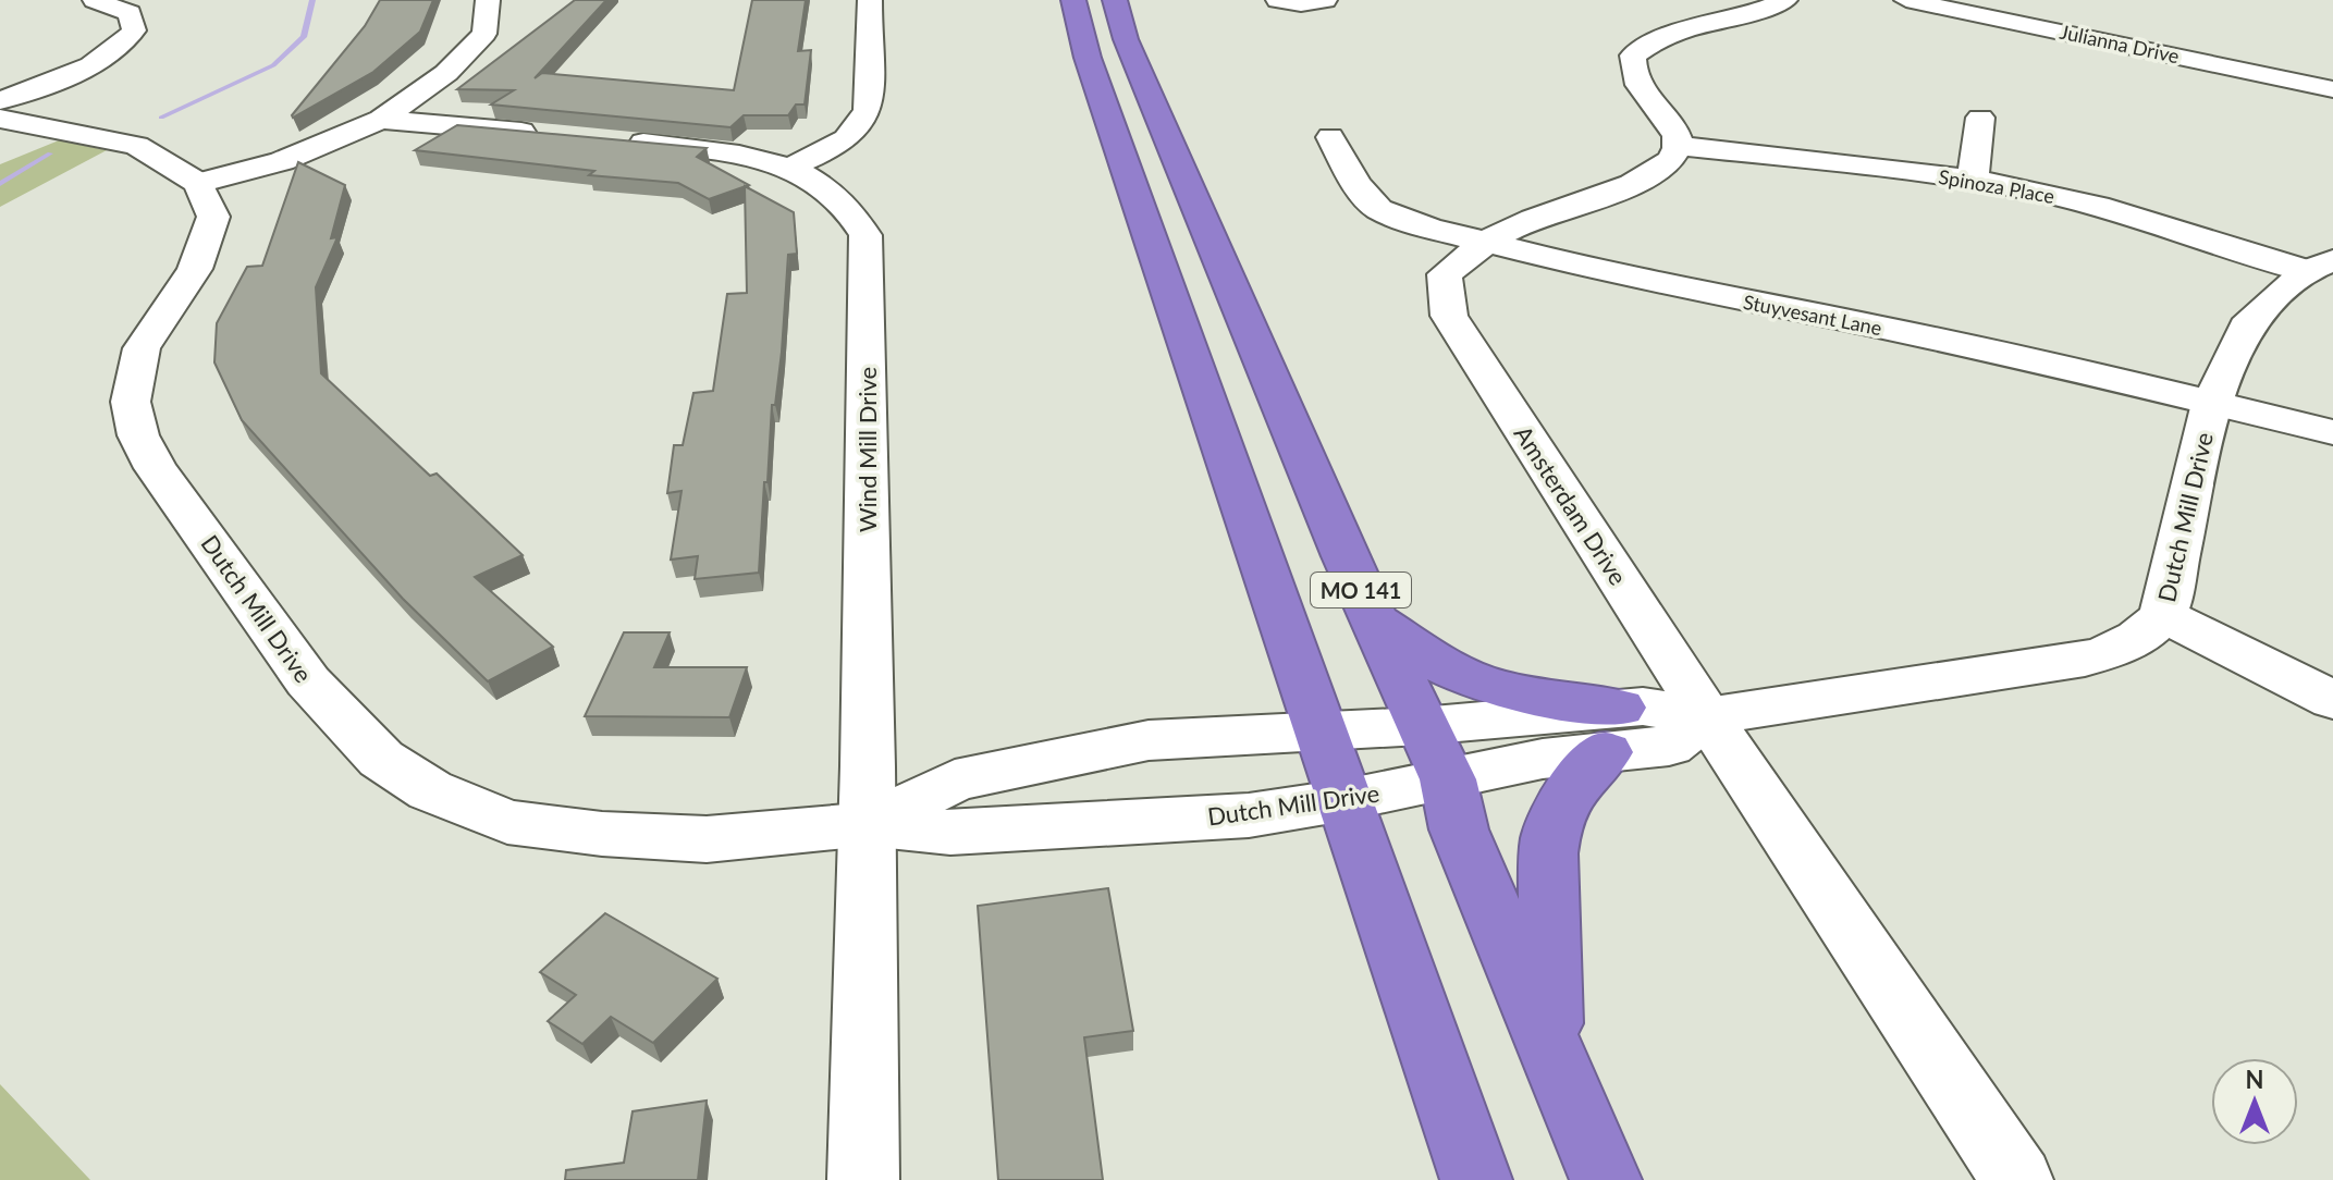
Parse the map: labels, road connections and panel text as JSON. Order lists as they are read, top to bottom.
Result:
{
  "streets": {
    "highway": ["MO 141"],
    "street": [
      "Julianna Drive",
      "Spinoza Place",
      "Stuyvesant Lane",
      "Wind Mill Drive",
      "Amsterdam Drive",
      "Dutch Mill Drive"
    ]
  },
  "crossings": [
    ["Spinoza Place", "Amsterdam Drive"],
    ["Spinoza Place", "Dutch Mill Drive"],
    ["Stuyvesant Lane", "Amsterdam Drive"],
    ["Stuyvesant Lane", "Dutch Mill Drive"],
    ["Wind Mill Drive", "Dutch Mill Drive"],
    ["Amsterdam Drive", "Dutch Mill Drive"],
    ["Dutch Mill Drive", "MO 141"]
  ],
  "north": "top"
}
